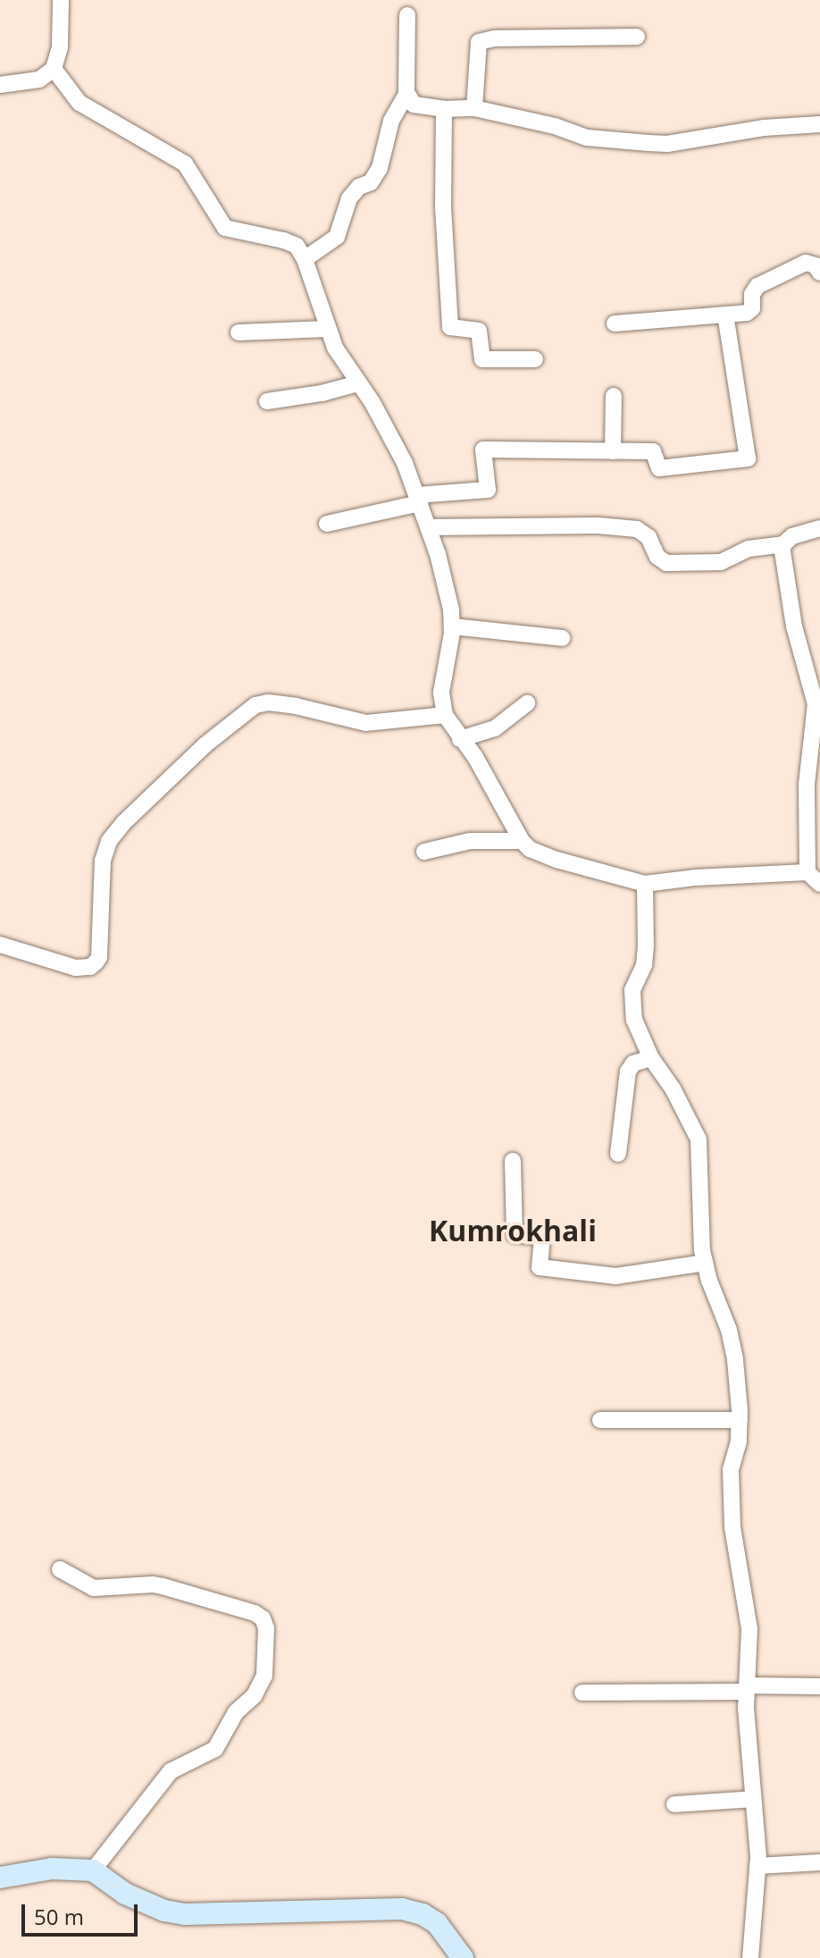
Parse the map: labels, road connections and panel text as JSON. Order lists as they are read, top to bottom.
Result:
{
  "districts": ["Kumrokhali"],
  "scale_bar": "50 m"
}
